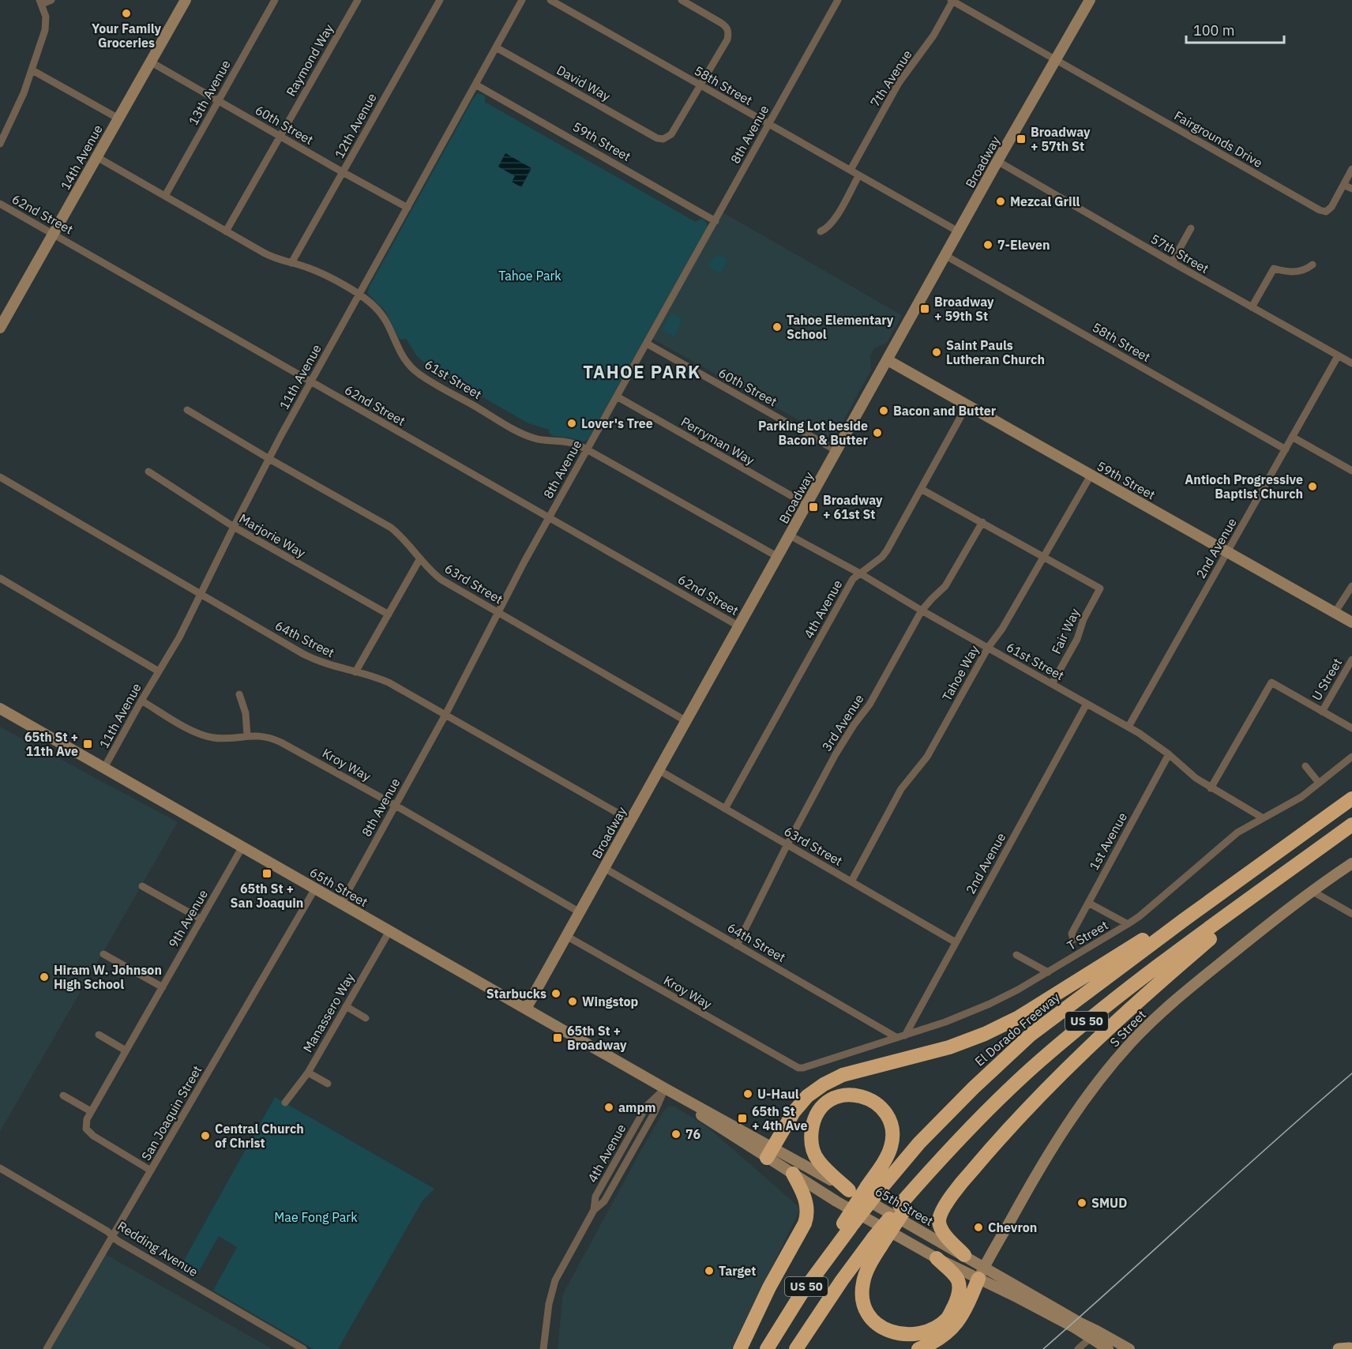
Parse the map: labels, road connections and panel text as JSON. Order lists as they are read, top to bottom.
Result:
{
  "streets": {
    "highway": ["US 50", "El Dorado Freeway"],
    "main road": [
      "59th Street",
      "14th Avenue",
      "Broadway",
      "65th Street",
      "S Street"
    ],
    "street": [
      "Raymond Way",
      "7th Avenue",
      "David Way",
      "58th Street",
      "13th Avenue",
      "60th Street",
      "12th Avenue",
      "8th Avenue",
      "Fairgrounds Drive",
      "62nd Street",
      "57th Street",
      "11th Avenue",
      "61st Street",
      "Perryman Way",
      "Marjorie Way",
      "2nd Avenue",
      "63rd Street",
      "4th Avenue",
      "Fair Way",
      "64th Street",
      "Tahoe Way",
      "U Street",
      "3rd Avenue",
      "Kroy Way",
      "1st Avenue",
      "9th Avenue",
      "T Street",
      "Manassero Way",
      "San Joaquin Street",
      "Redding Avenue"
    ]
  },
  "crossings": [
    ["Raymond Way", "60th Street"],
    ["Raymond Way", "61st Street"],
    ["7th Avenue", "58th Street"],
    ["David Way", "58th Street"],
    ["David Way", "11th Avenue"],
    ["58th Street", "8th Avenue"],
    ["58th Street", "Broadway"],
    ["58th Street", "2nd Avenue"],
    ["13th Avenue", "60th Street"],
    ["13th Avenue", "61st Street"],
    ["60th Street", "12th Avenue"],
    ["60th Street", "8th Avenue"],
    ["60th Street", "14th Avenue"],
    ["60th Street", "Broadway"],
    ["60th Street", "11th Avenue"],
    ["12th Avenue", "61st Street"],
    ["8th Avenue", "59th Street"],
    ["8th Avenue", "62nd Street"],
    ["8th Avenue", "61st Street"],
    ["8th Avenue", "Perryman Way"],
    ["8th Avenue", "63rd Street"],
    ["8th Avenue", "64th Street"],
    ["8th Avenue", "Kroy Way"],
    ["8th Avenue", "65th Street"],
    ["Fairgrounds Drive", "Broadway"],
    ["59th Street", "Broadway"],
    ["59th Street", "11th Avenue"],
    ["59th Street", "2nd Avenue"],
    ["59th Street", "4th Avenue"],
    ["59th Street", "Tahoe Way"],
    ["14th Avenue", "62nd Street"],
    ["14th Avenue", "61st Street"],
    ["Broadway", "62nd Street"],
    ["Broadway", "57th Street"],
    ["Broadway", "61st Street"],
    ["Broadway", "Perryman Way"],
    ["Broadway", "63rd Street"],
    ["Broadway", "64th Street"],
    ["Broadway", "Kroy Way"],
    ["Broadway", "65th Street"],
    ["62nd Street", "11th Avenue"],
    ["57th Street", "2nd Avenue"],
    ["11th Avenue", "61st Street"],
    ["11th Avenue", "Marjorie Way"],
    ["11th Avenue", "63rd Street"],
    ["11th Avenue", "64th Street"],
    ["11th Avenue", "Kroy Way"],
    ["11th Avenue", "65th Street"],
    ["61st Street", "2nd Avenue"],
    ["61st Street", "4th Avenue"],
    ["61st Street", "Fair Way"],
    ["61st Street", "Tahoe Way"],
    ["61st Street", "3rd Avenue"],
    ["61st Street", "1st Avenue"],
    ["61st Street", "T Street"],
    ["2nd Avenue", "63rd Street"],
    ["2nd Avenue", "64th Street"],
    ["2nd Avenue", "T Street"],
    ["63rd Street", "4th Avenue"],
    ["63rd Street", "Tahoe Way"],
    ["63rd Street", "3rd Avenue"],
    ["4th Avenue", "65th Street"],
    ["Fair Way", "Tahoe Way"],
    ["64th Street", "3rd Avenue"],
    ["64th Street", "T Street"],
    ["Kroy Way", "T Street"],
    ["65th Street", "9th Avenue"],
    ["65th Street", "Manassero Way"],
    ["65th Street", "S Street"],
    ["65th Street", "San Joaquin Street"],
    ["9th Avenue", "San Joaquin Street"],
    ["San Joaquin Street", "Redding Avenue"]
  ],
  "districts": ["TAHOE PARK"],
  "parks": ["Tahoe Park", "Mae Fong Park"],
  "places": {
    "other": [
      "Your Family Groceries",
      "Mezcal Grill",
      "7-Eleven",
      "Tahoe Elementary School",
      "Saint Pauls Lutheran Church",
      "Bacon and Butter",
      "Lover's Tree",
      "Parking Lot beside Bacon & Butter",
      "Antioch Progressive Baptist Church",
      "Hiram W. Johnson High School",
      "Starbucks",
      "Wingstop",
      "U-Haul",
      "ampm",
      "76",
      "Central Church of Christ",
      "SMUD",
      "Chevron",
      "Target"
    ],
    "transit": [
      "Broadway + 57th St",
      "Broadway + 59th St",
      "Broadway + 61st St",
      "65th St + 11th Ave",
      "65th St + San Joaquin",
      "65th St + Broadway",
      "65th St + 4th Ave"
    ]
  },
  "scale_bar": "100 m"
}
